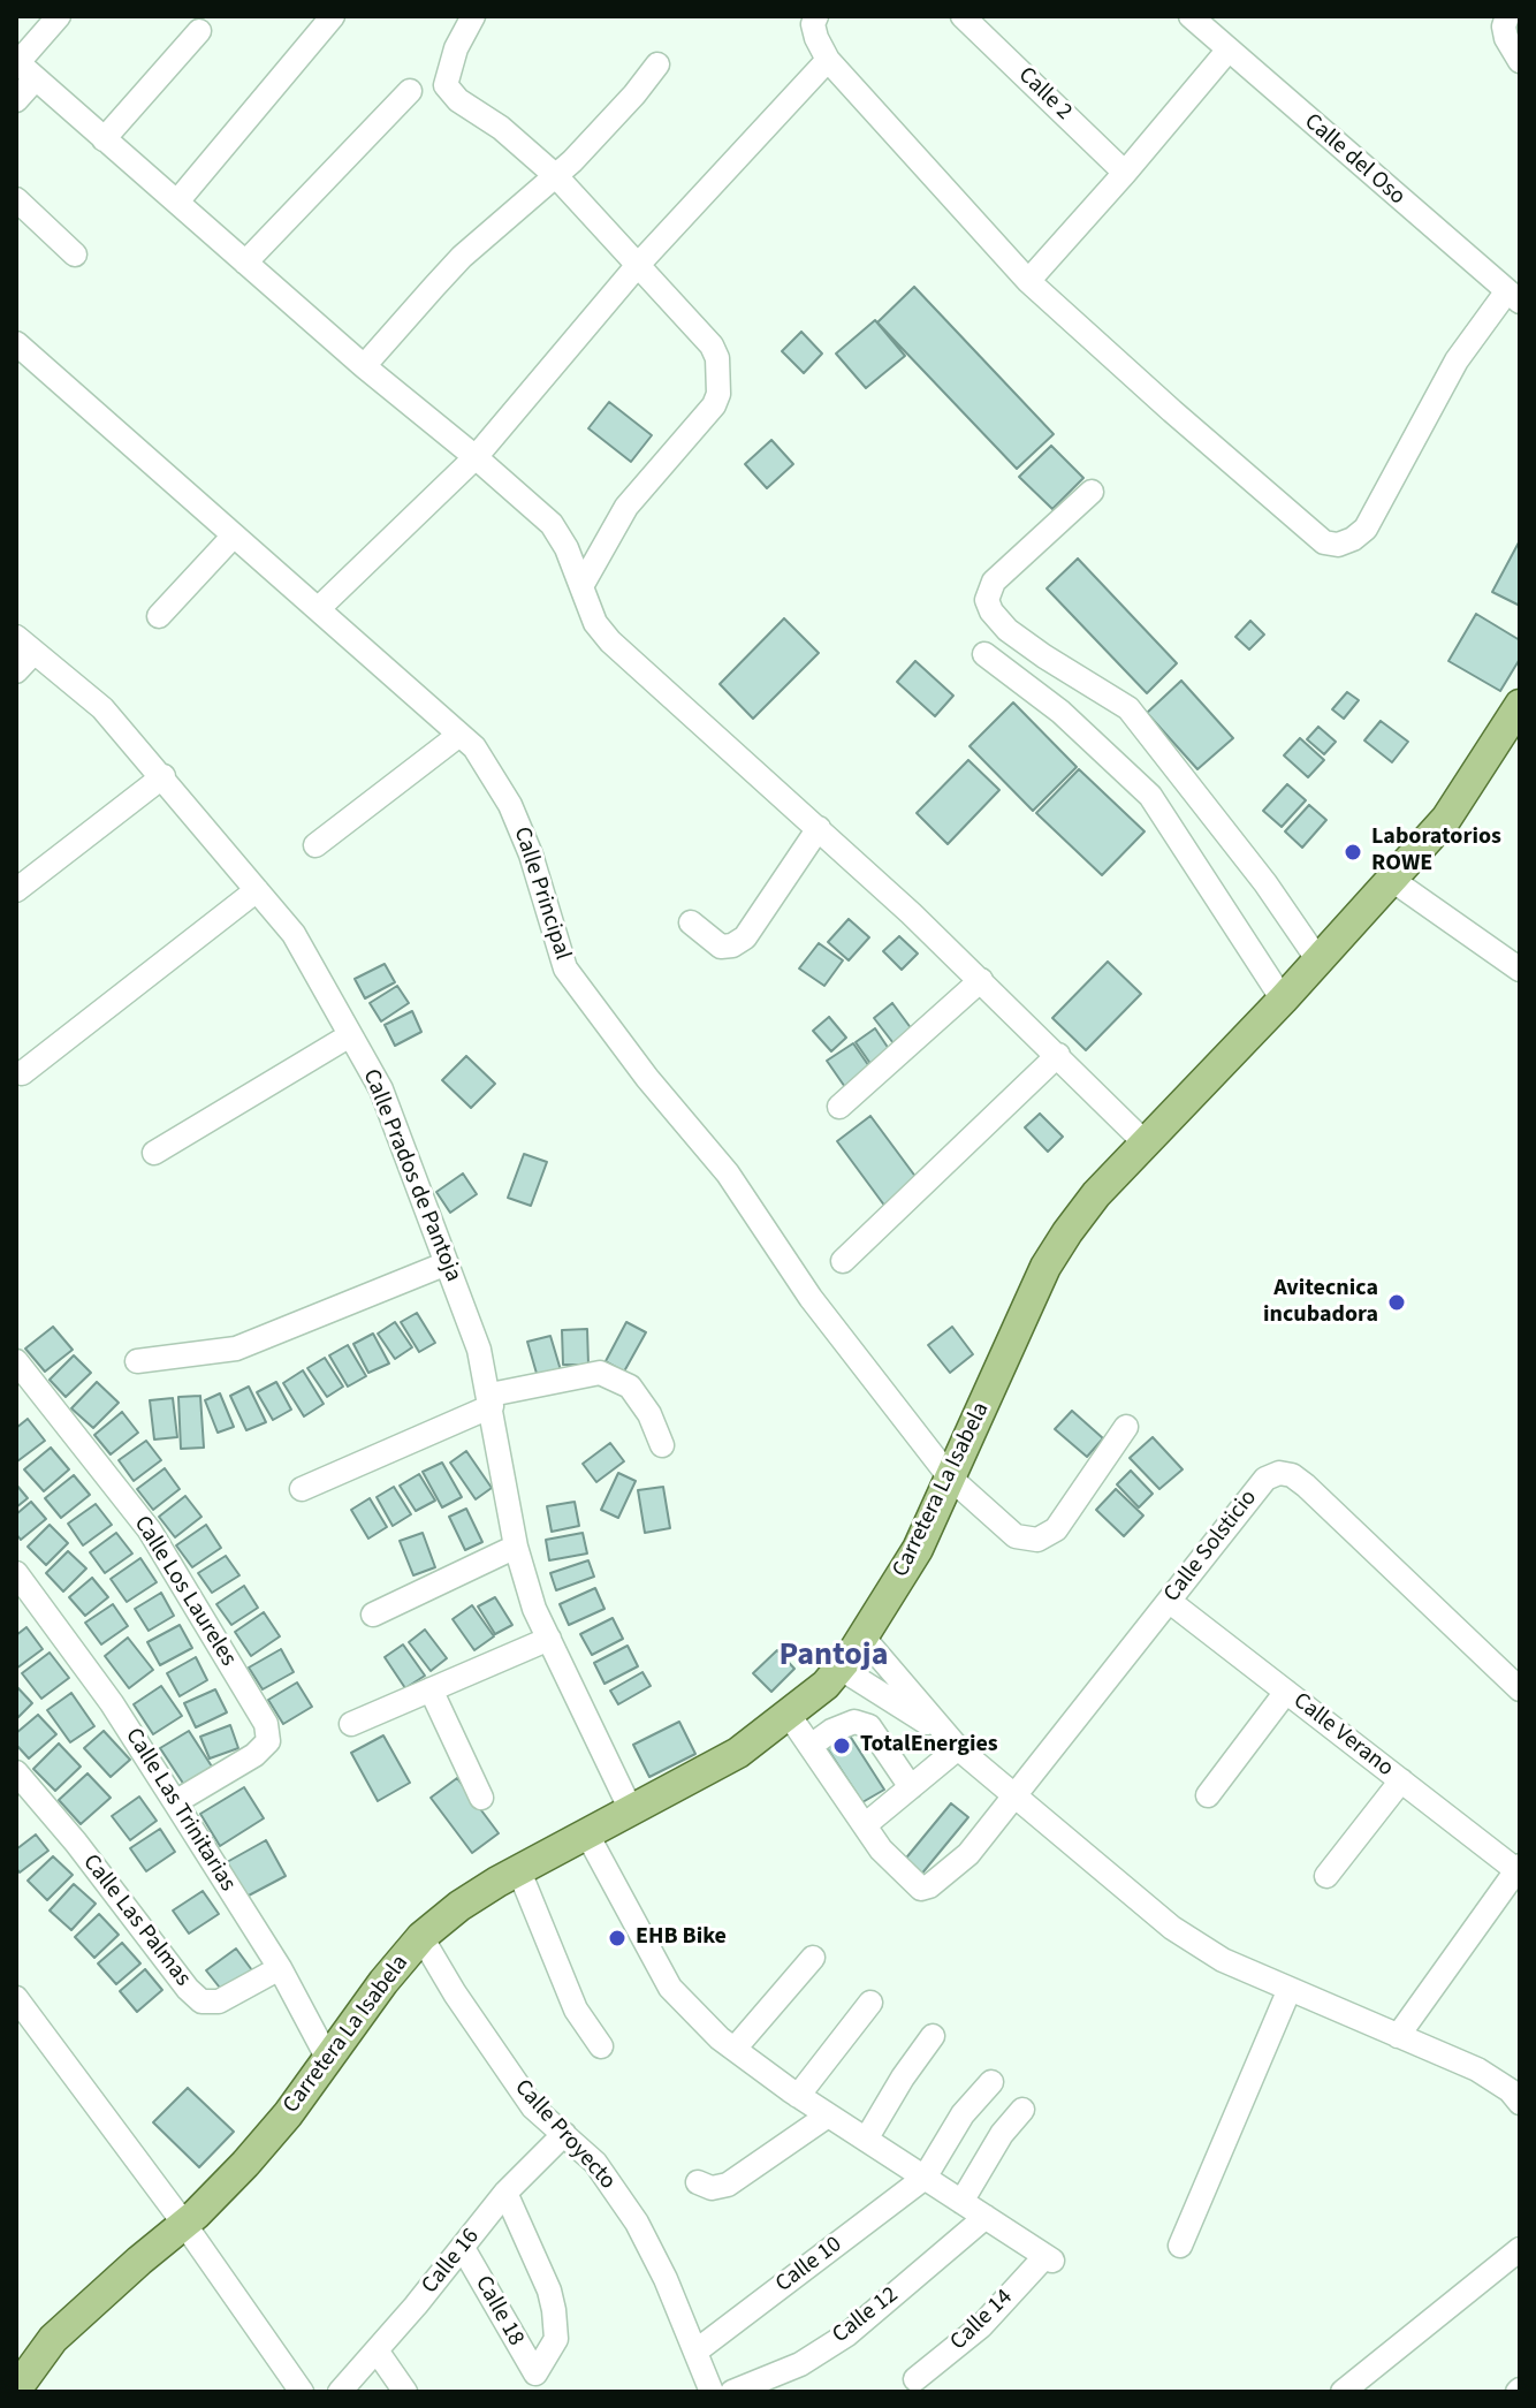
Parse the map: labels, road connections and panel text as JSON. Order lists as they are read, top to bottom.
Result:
{
  "streets": {
    "main road": ["Carretera La Isabela"],
    "street": [
      "Calle 2",
      "Calle del Oso",
      "Calle Principal",
      "Calle Prados de Pantoja",
      "Calle Solsticio",
      "Calle Los Laureles",
      "Calle Verano",
      "Calle Las Trinitarias",
      "Calle Las Palmas",
      "Calle Proyecto",
      "Calle 16",
      "Calle 10",
      "Calle 18",
      "Calle 12",
      "Calle 14"
    ]
  },
  "crossings": [
    ["Calle Principal", "Carretera La Isabela"],
    ["Calle Prados de Pantoja", "Carretera La Isabela"],
    ["Carretera La Isabela", "Calle Las Trinitarias"],
    ["Carretera La Isabela", "Calle Proyecto"],
    ["Calle Solsticio", "Calle Verano"],
    ["Calle Los Laureles", "Calle Las Trinitarias"],
    ["Calle Las Trinitarias", "Calle Las Palmas"],
    ["Calle Proyecto", "Calle 16"],
    ["Calle Proyecto", "Calle 10"],
    ["Calle 16", "Calle 18"],
    ["Calle 12", "Calle 14"]
  ],
  "districts": ["Pantoja"],
  "places": [
    "Laboratorios ROWE",
    "Avitecnica incubadora",
    "TotalEnergies",
    "EHB Bike"
  ]
}
